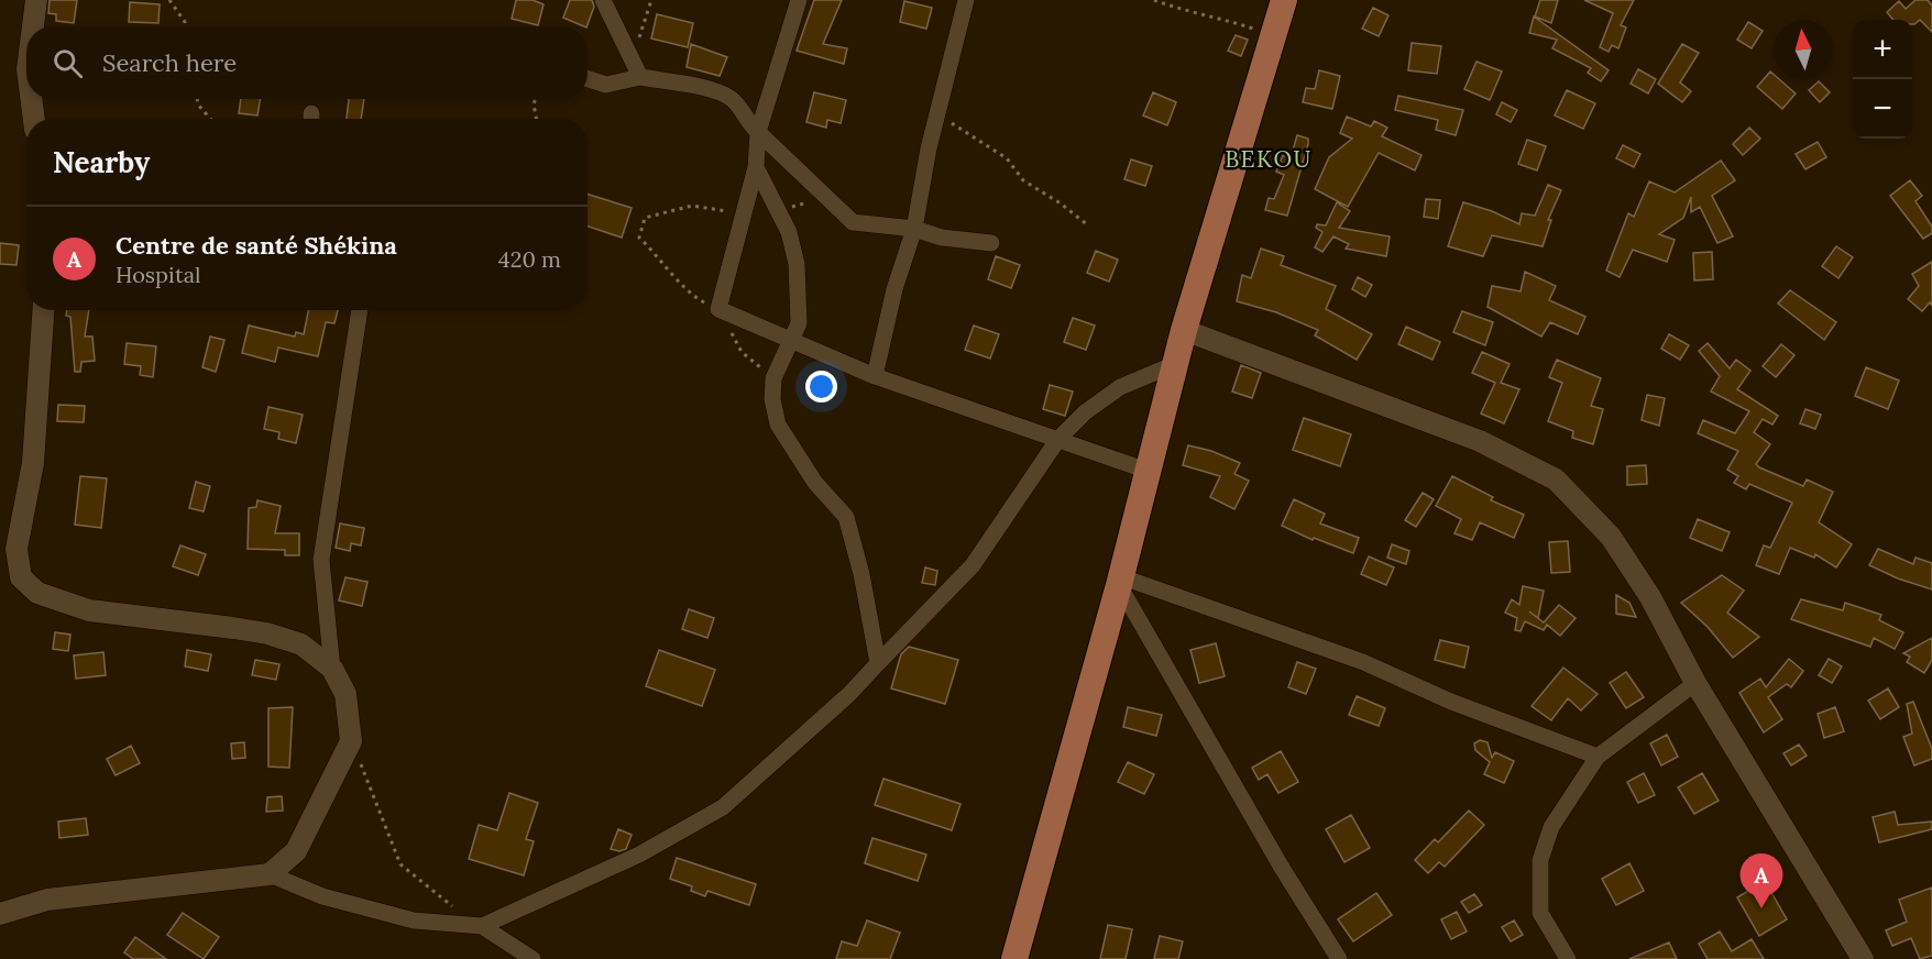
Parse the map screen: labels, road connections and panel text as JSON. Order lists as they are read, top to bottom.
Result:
{
  "districts": ["BEKOU"],
  "north": "top",
  "page": {
    "map_buttons": ["+", "−"],
    "search": "Search here",
    "heading": "Nearby",
    "list": [
      {
        "mark": "A",
        "name": "Centre de santé Shékina",
        "note": "Hospital",
        "value": "420 m"
      }
    ],
    "pins": "A"
  }
}
